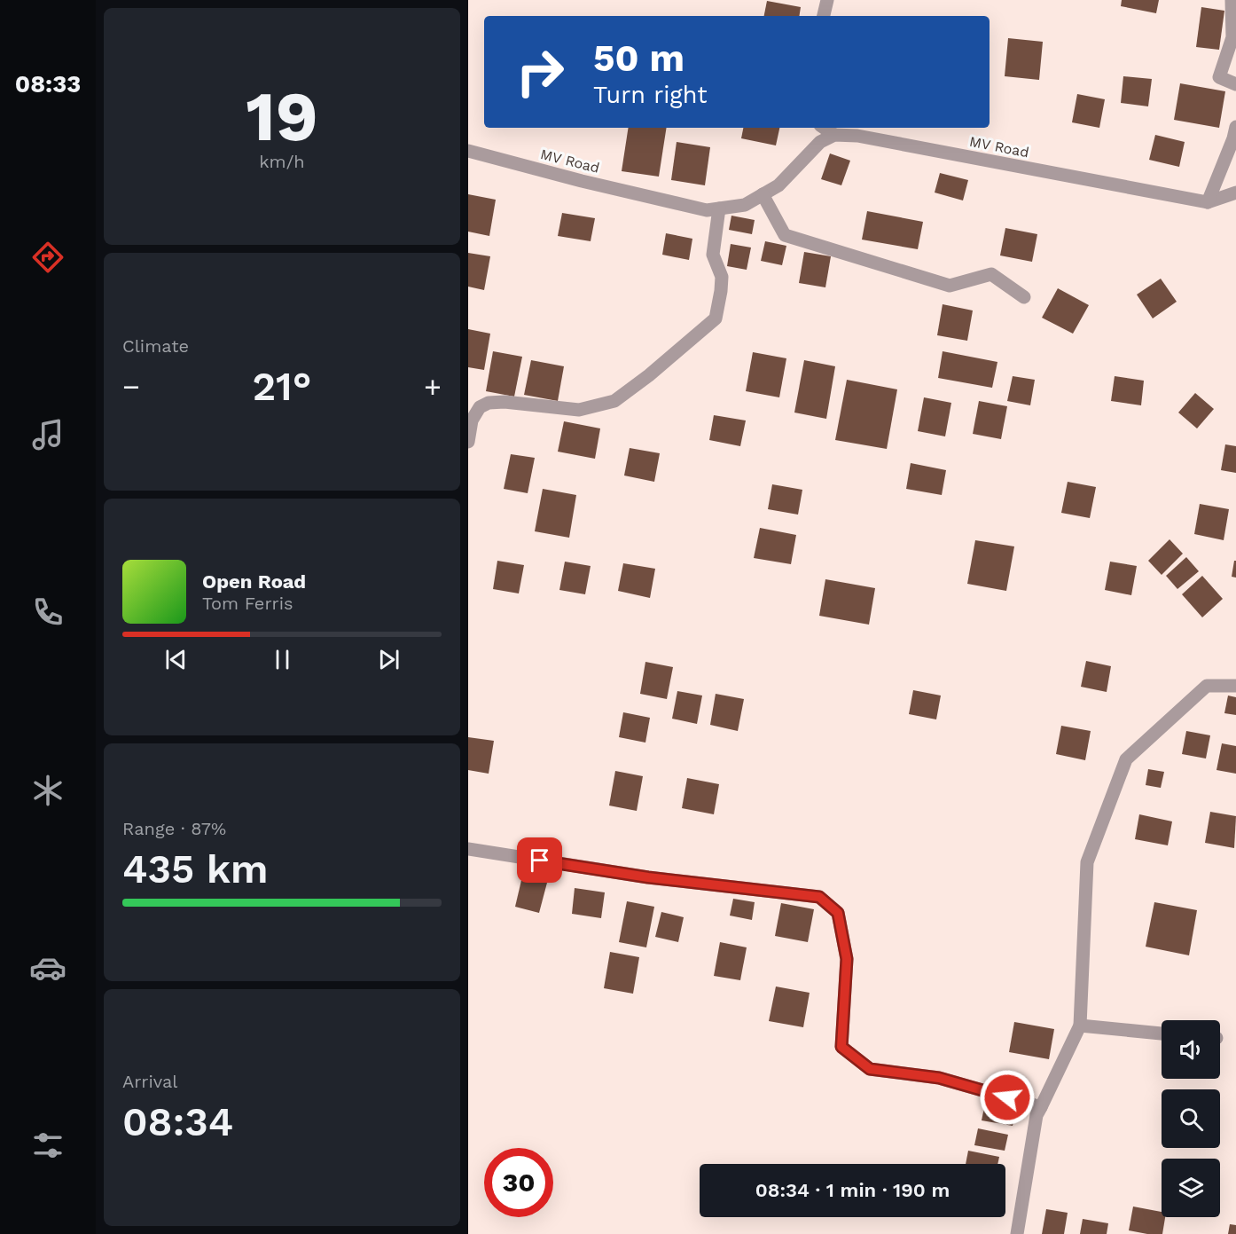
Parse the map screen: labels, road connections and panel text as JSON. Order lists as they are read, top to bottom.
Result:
{
  "streets": {
    "street": ["MV Road"]
  },
  "page": {
    "tabs": "08:33",
    "tile": [
      ["19", "km/h"],
      "Climate",
      ["Range · 87%", "435 km"],
      ["Arrival", "08:34"]
    ],
    "turn": ["50 m", "Turn right"],
    "heat": ["−", "21°", "+"],
    "song": ["Open Road", "Tom Ferris"],
    "limit": "30",
    "trip": "08:34 · 1 min · 190 m"
  }
}
